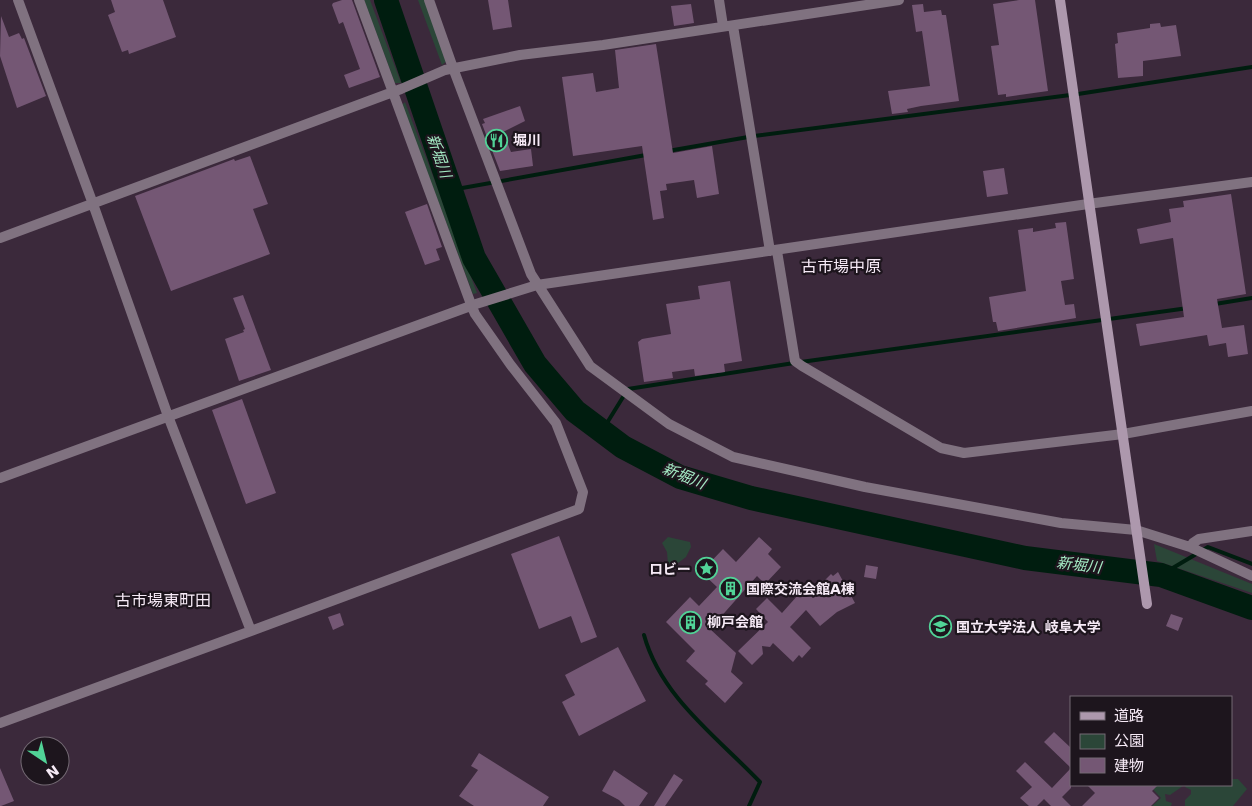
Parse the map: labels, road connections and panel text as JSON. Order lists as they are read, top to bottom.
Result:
{
  "districts": ["古市場中原", "古市場東町田"],
  "water": ["新堀川"],
  "places": {
    "restaurant": ["堀川"],
    "place": ["ロビー"],
    "building": ["国際交流会館A棟", "柳戸会館"],
    "school or university": ["国立大学法人 岐阜大学"]
  },
  "legend": ["道路", "公園", "建物"],
  "north": "bottom right"
}
